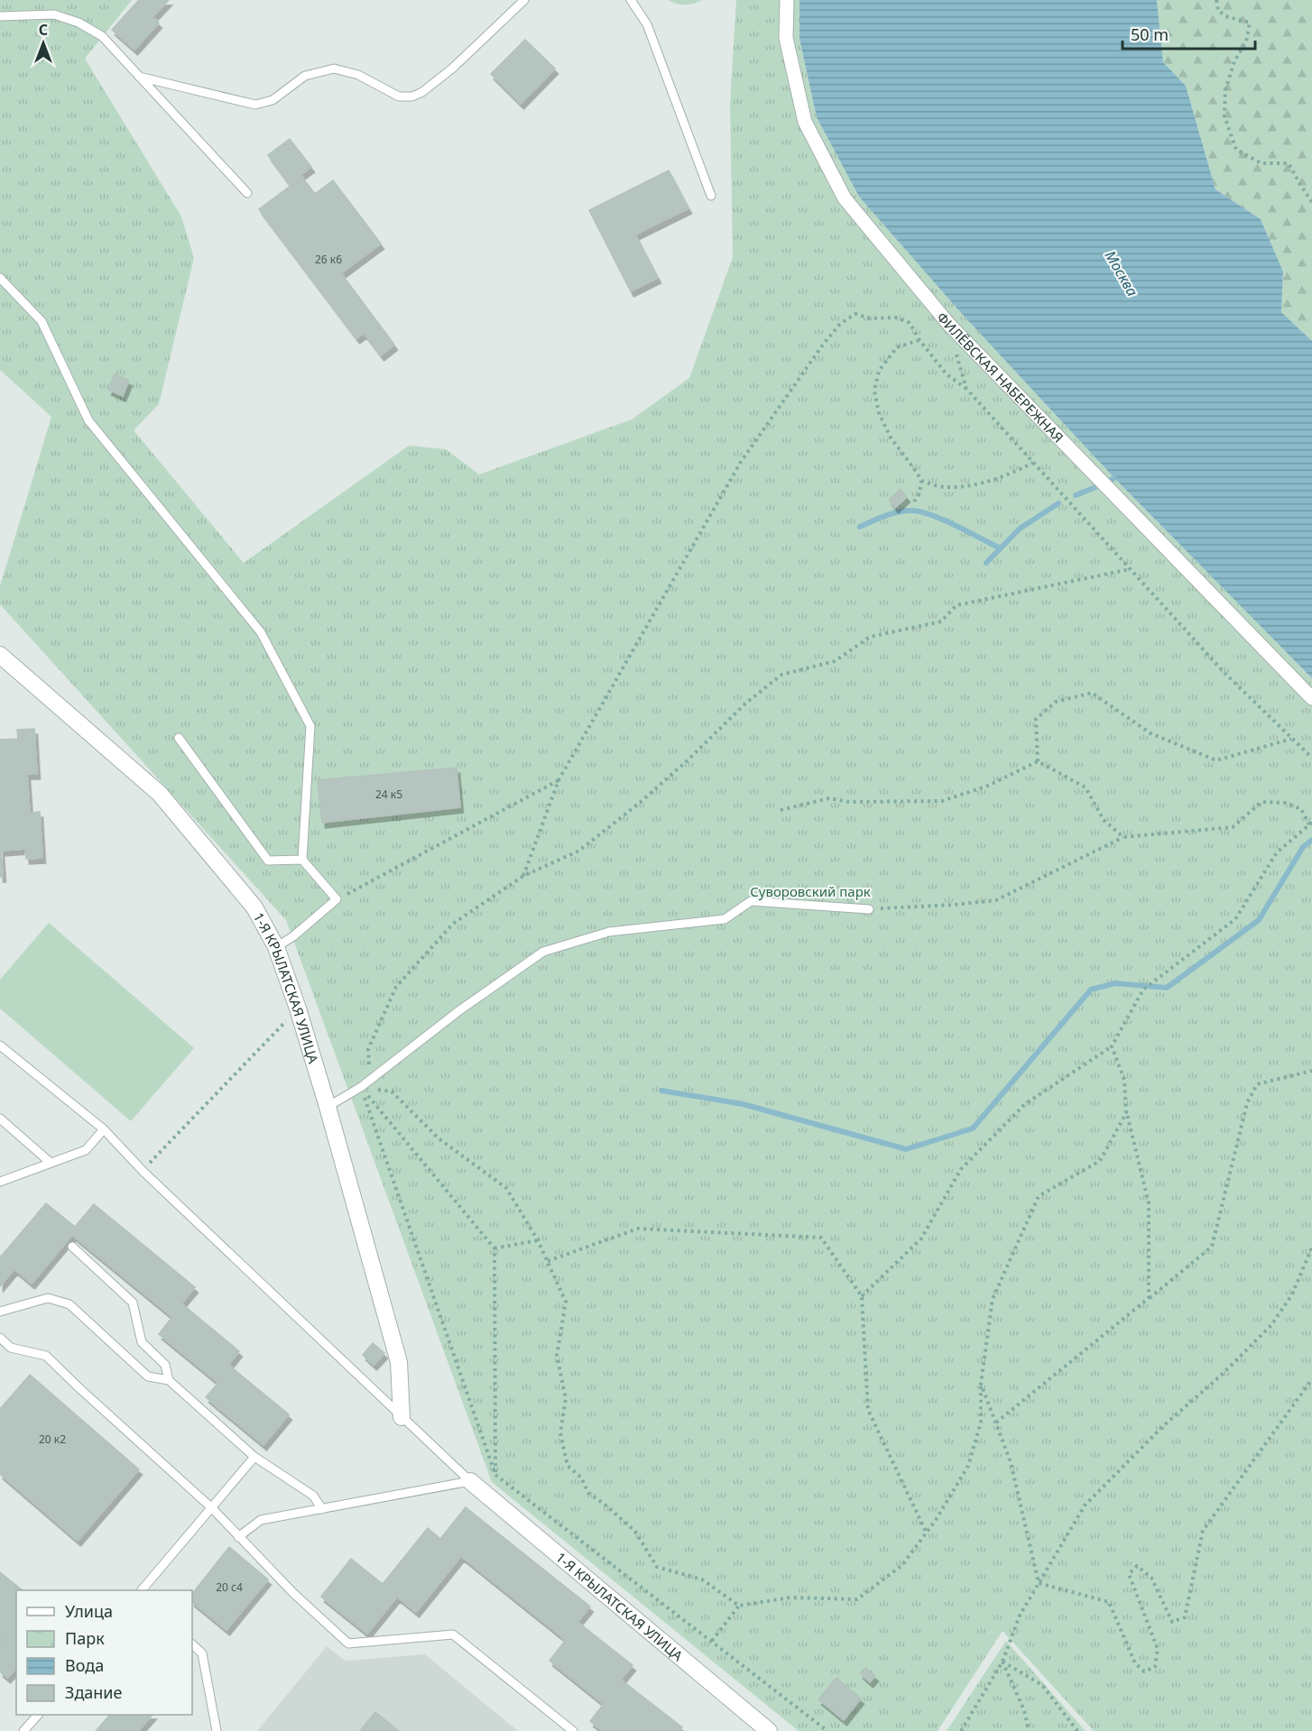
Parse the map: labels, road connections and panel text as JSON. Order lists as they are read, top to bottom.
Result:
{
  "streets": {
    "street": ["ФИЛЁВСКАЯ НАБЕРЕЖНАЯ", "1-Я КРЫЛАТСКАЯ УЛИЦА"]
  },
  "water": ["Москва"],
  "parks": ["Суворовский парк"],
  "house_numbers": [
    "26 к6",
    "24 к5",
    "20 к2",
    "20 с4"
  ],
  "legend": [
    "Улица",
    "Парк",
    "Вода",
    "Здание"
  ],
  "scale_bar": "50 m",
  "north": "top"
}
